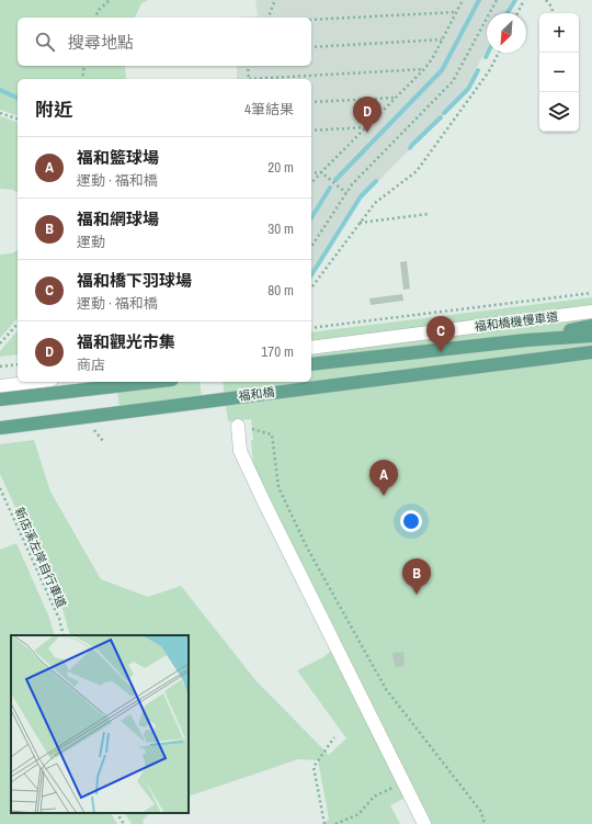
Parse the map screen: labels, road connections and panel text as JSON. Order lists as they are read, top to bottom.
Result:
{
  "streets": {
    "main road": ["福和橋"],
    "lane": ["福和橋機慢車道"],
    "path": ["新店溪左岸自行車道"]
  },
  "north": "bottom left",
  "page": {
    "map_buttons": ["+", "−"],
    "search": "搜尋地點",
    "heading": ["附近", "4筆結果"],
    "pins": [
      "D",
      "C",
      "A",
      "B"
    ],
    "list": [
      {
        "mark": "A",
        "name": "福和籃球場",
        "note": "運動 · 福和橋",
        "value": "20 m"
      },
      {
        "mark": "B",
        "name": "福和網球場",
        "note": "運動",
        "value": "30 m"
      },
      {
        "mark": "C",
        "name": "福和橋下羽球場",
        "note": "運動 · 福和橋",
        "value": "80 m"
      },
      {
        "mark": "D",
        "name": "福和觀光市集",
        "note": "商店",
        "value": "170 m"
      }
    ]
  }
}
